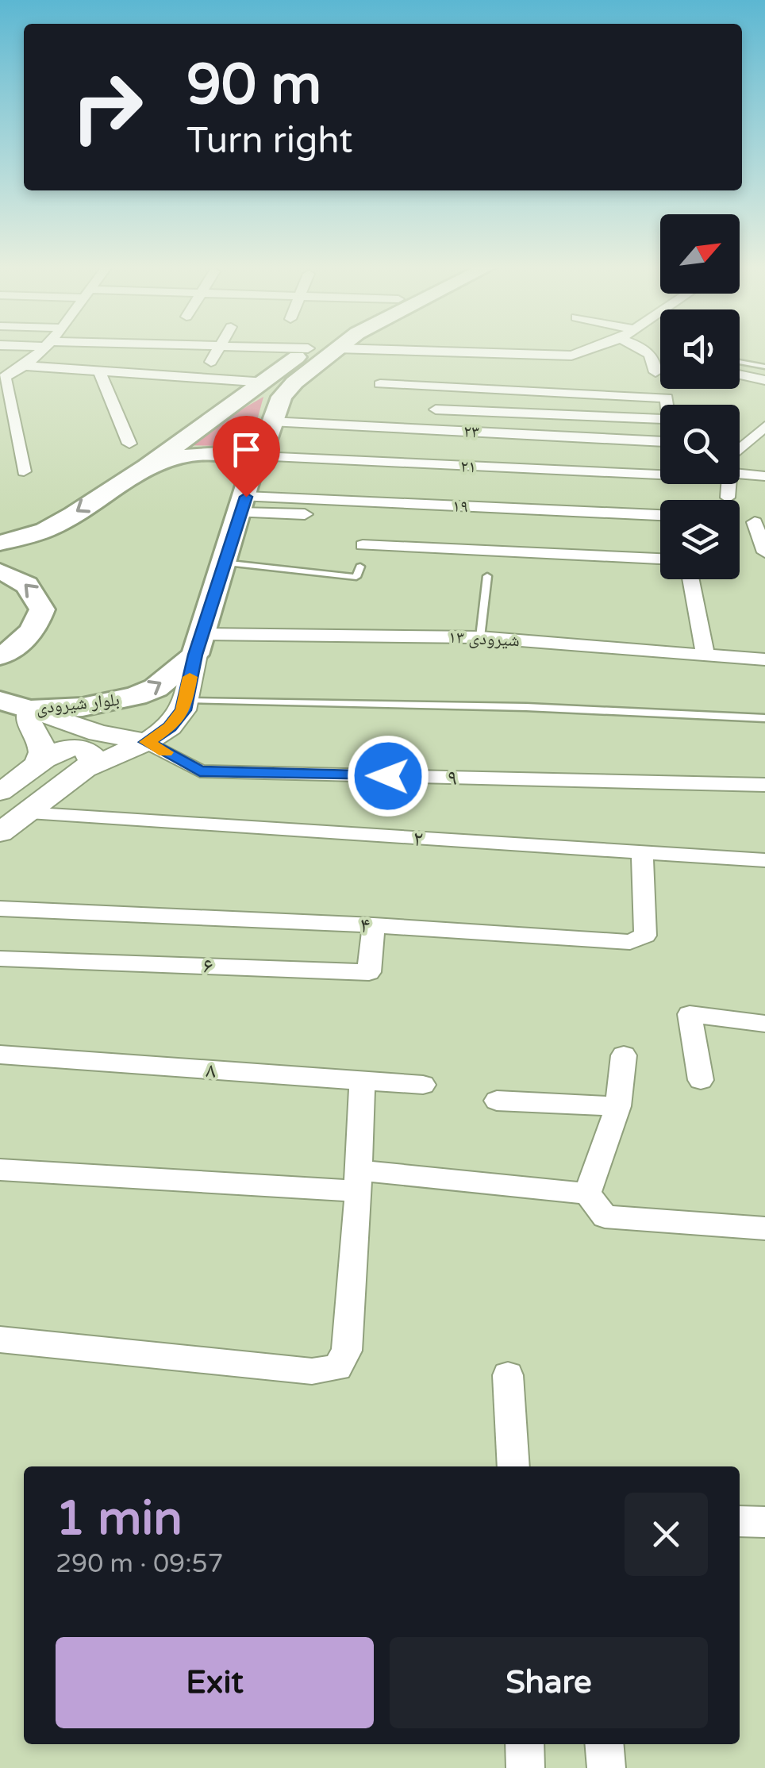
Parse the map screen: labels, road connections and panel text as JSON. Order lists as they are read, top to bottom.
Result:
{
  "streets": {
    "main road": ["بلوار شیرودی"],
    "street": [
      "۲۳",
      "۲۱",
      "۱۹",
      "شیرودی ۱۳",
      "۹",
      "۲",
      "۴",
      "۶",
      "۸"
    ]
  },
  "crossings": [
    ["۲۱", "۱۹"],
    ["شیرودی ۱۳", "بلوار شیرودی"],
    ["۲", "۴"],
    ["۴", "۶"]
  ],
  "north": "top right",
  "page": {
    "turn": ["90 m", "Turn right"],
    "heading": ["1 min", "290 m · 09:57"],
    "buttons": ["Exit", "Share"]
  }
}
